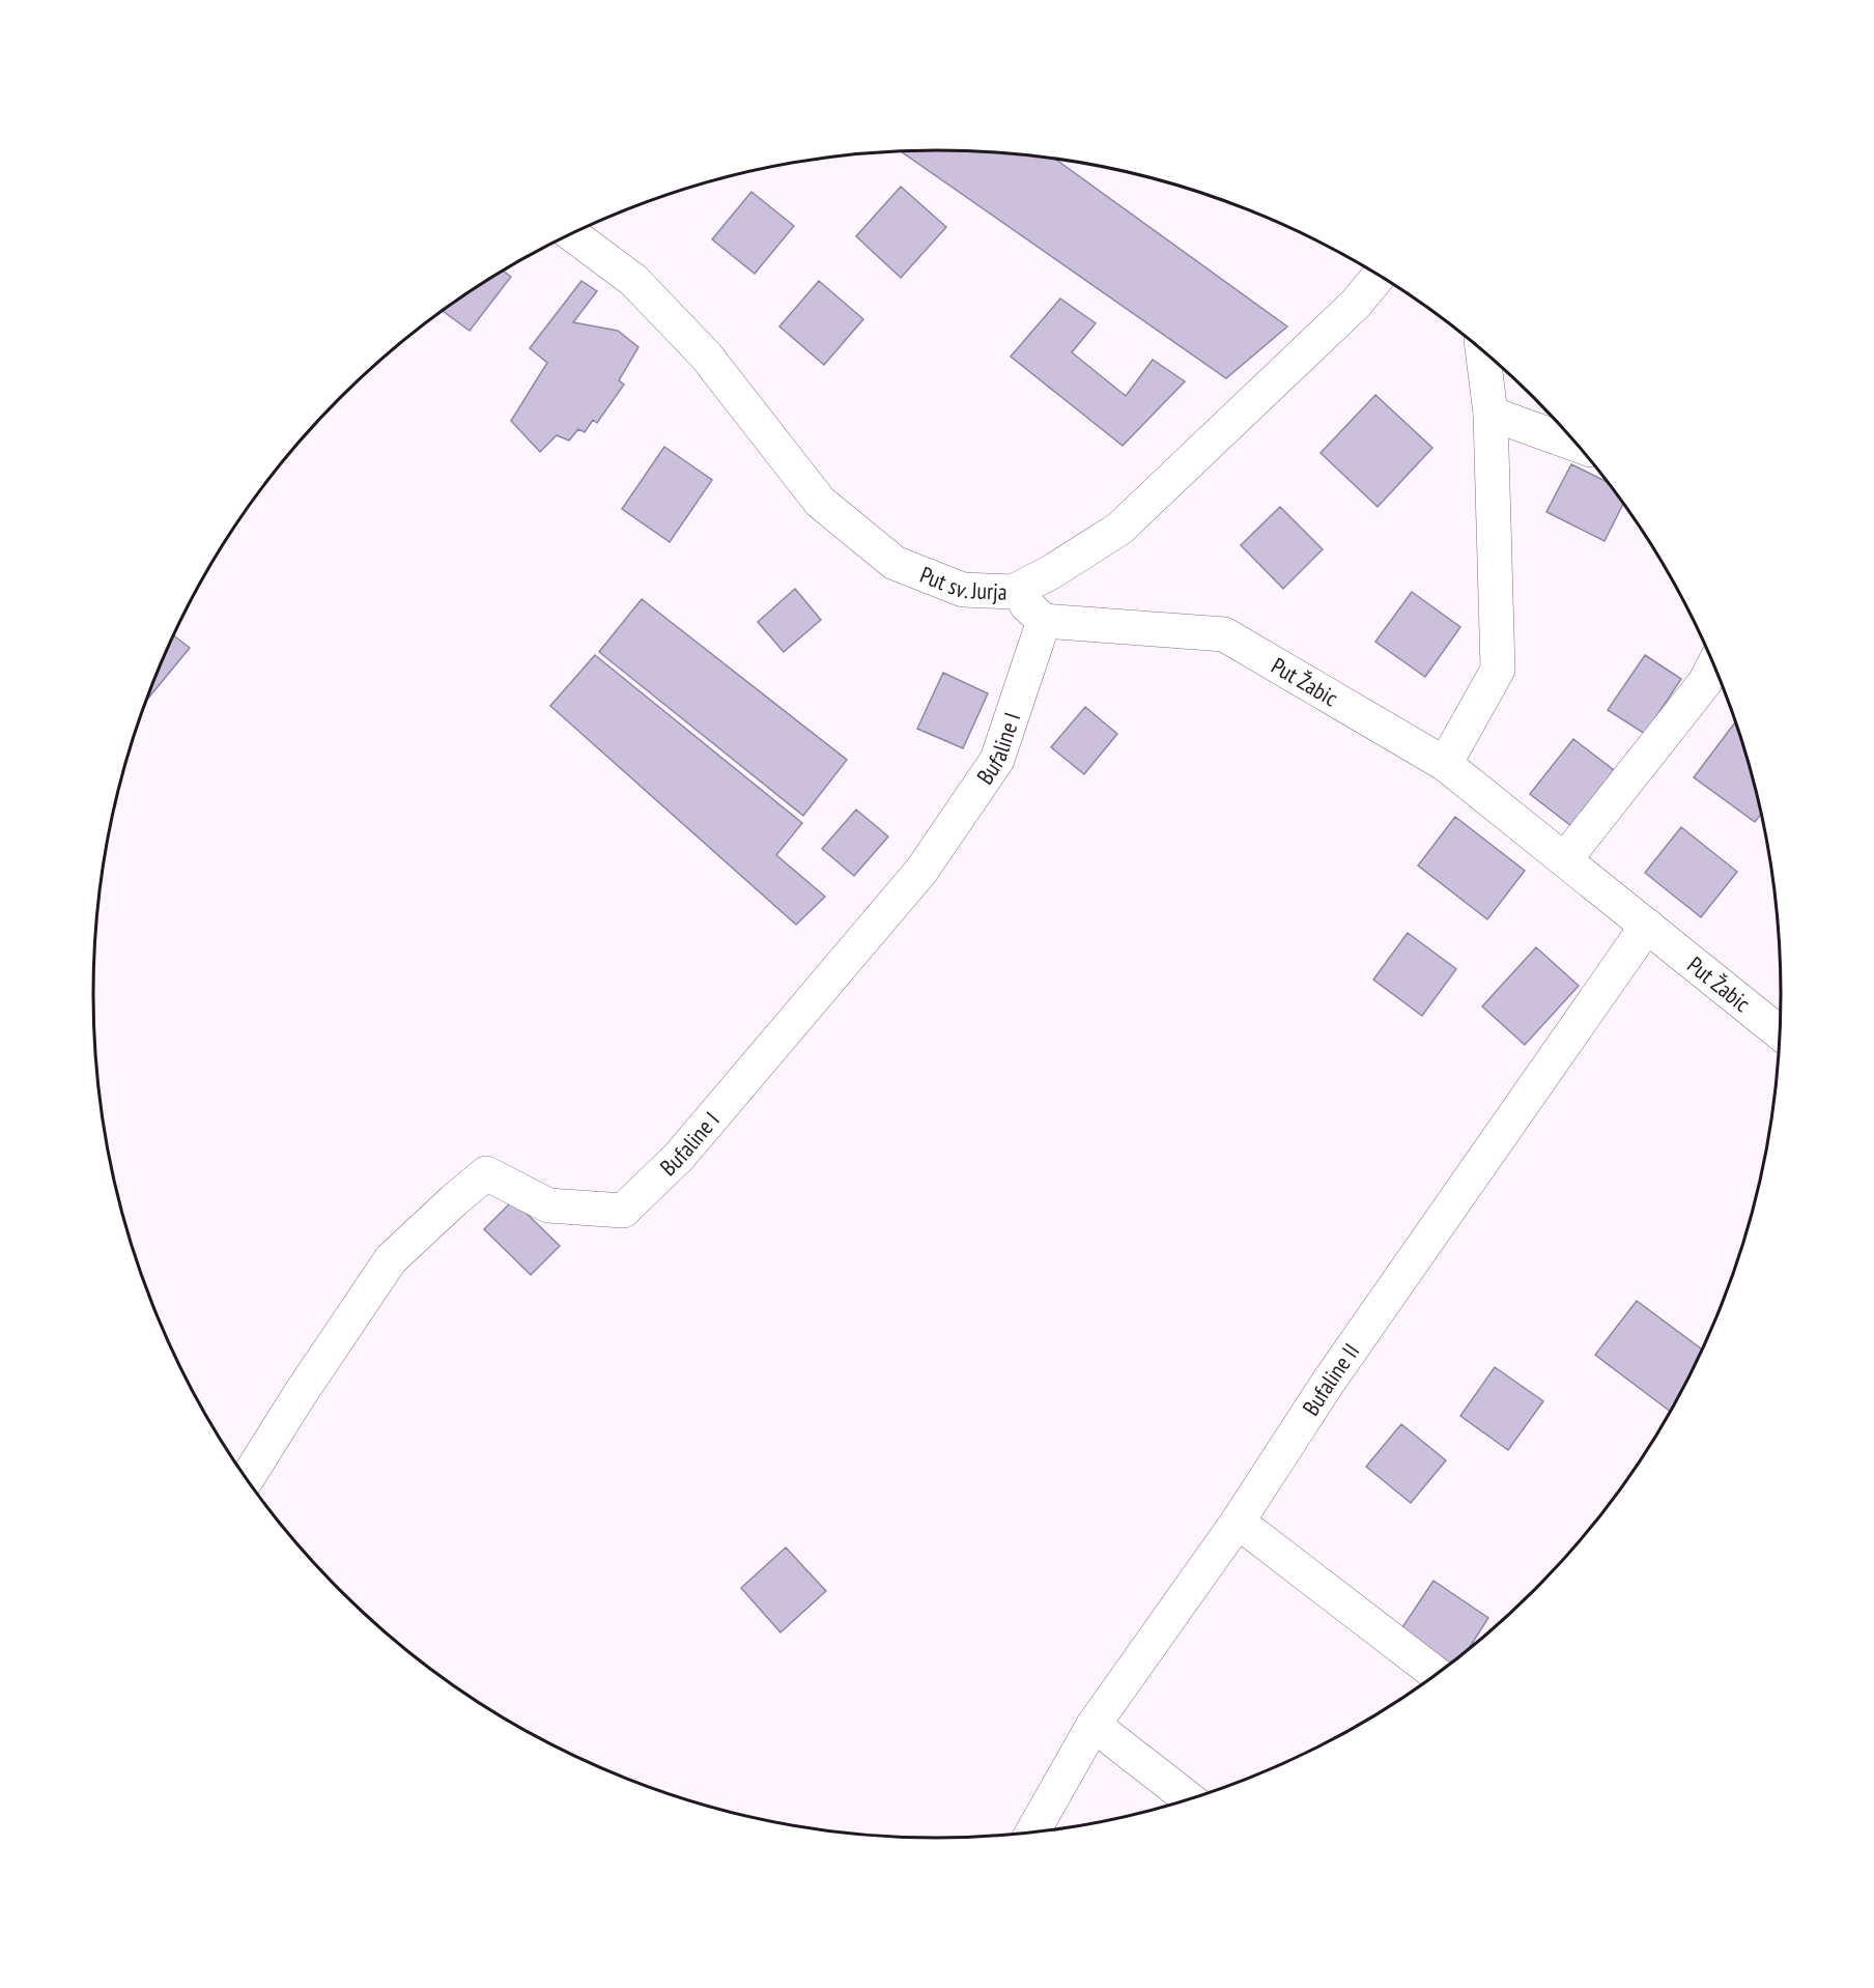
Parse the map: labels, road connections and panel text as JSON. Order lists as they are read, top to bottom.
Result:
{
  "streets": {
    "street": [
      "Put sv. Jurja",
      "Put Žabic",
      "Bufaline I",
      "Bufaline II"
    ]
  },
  "crossings": [
    ["Put Žabic", "Bufaline I"],
    ["Put Žabic", "Bufaline II"]
  ]
}
